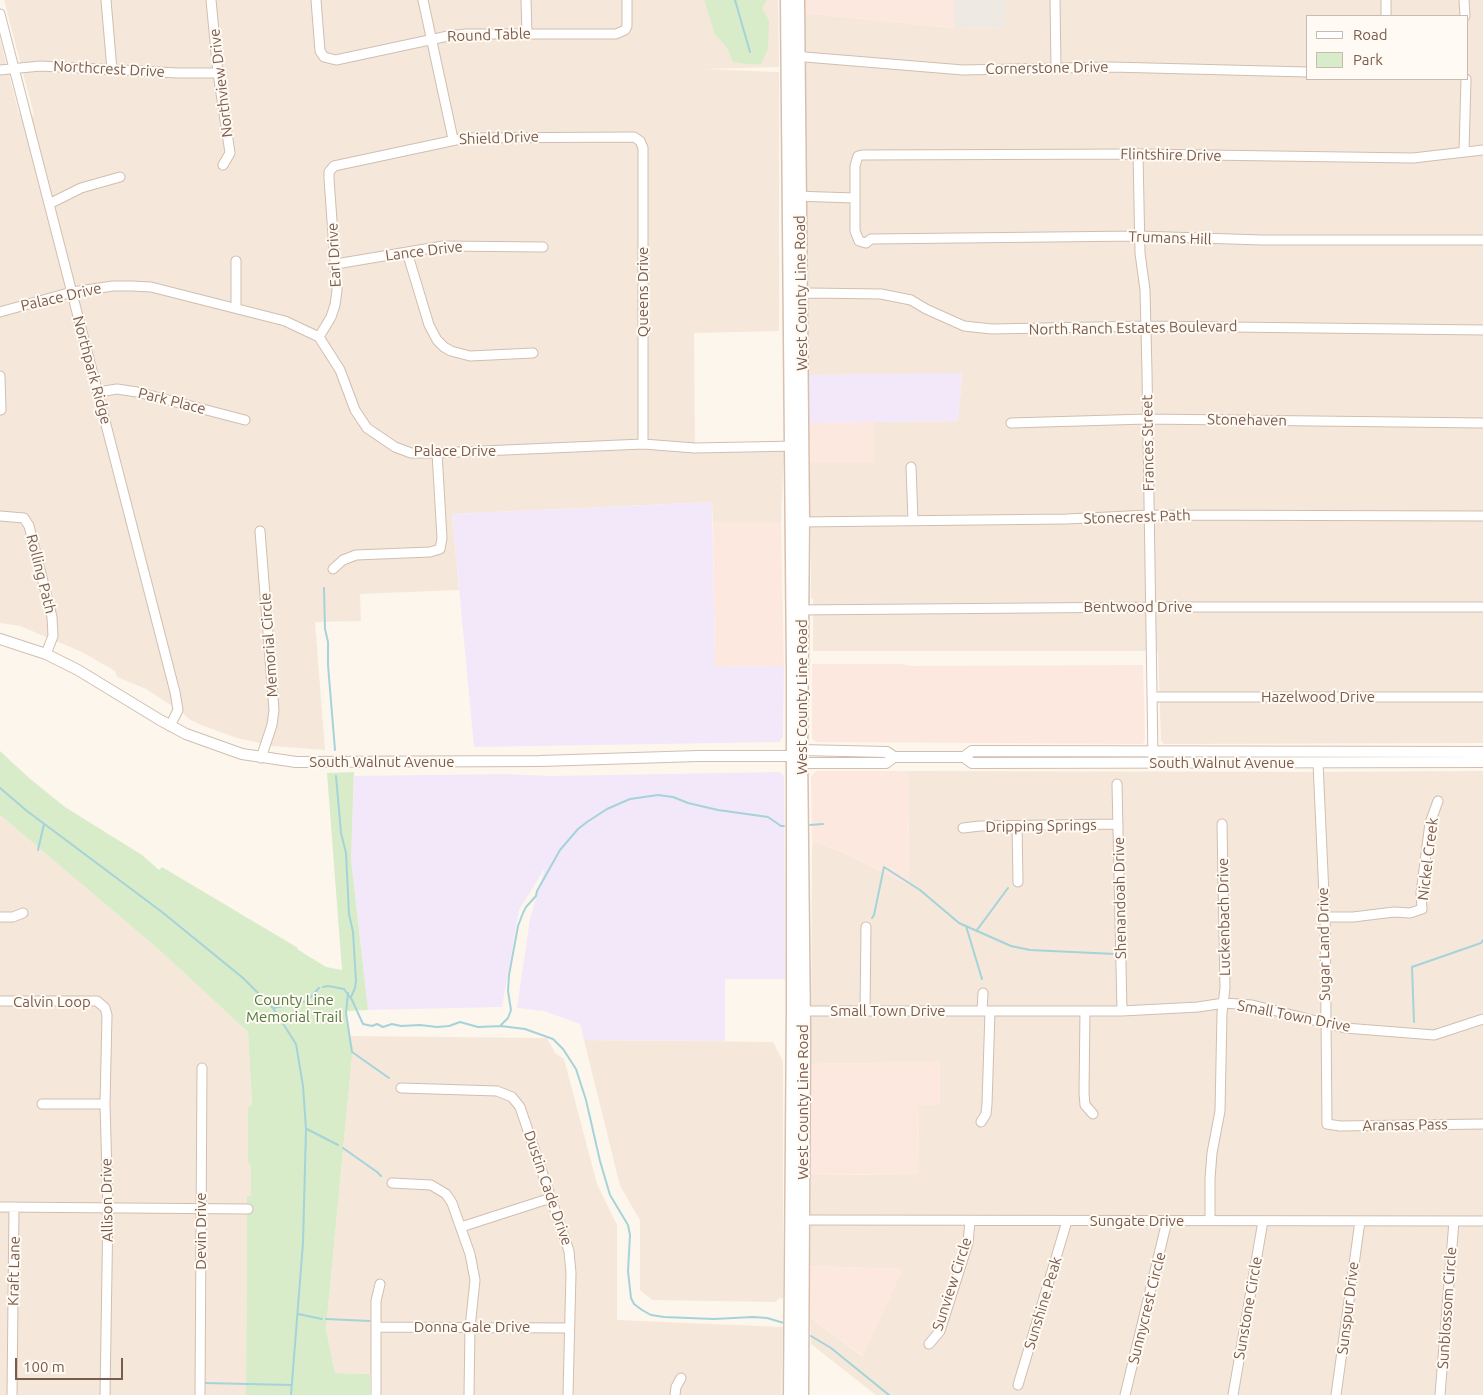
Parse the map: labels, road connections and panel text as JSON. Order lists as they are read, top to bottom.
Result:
{
  "streets": {
    "main road": ["West County Line Road"],
    "street": [
      "Round Table",
      "Cornerstone Drive",
      "Northcrest Drive",
      "Northview Drive",
      "Shield Drive",
      "Flintshire Drive",
      "Trumans Hill",
      "Lance Drive",
      "Earl Drive",
      "Queens Drive",
      "Palace Drive",
      "North Ranch Estates Boulevard",
      "Northpark Ridge",
      "Park Place",
      "Stonehaven",
      "Frances Street",
      "Stonecrest Path",
      "Rolling Path",
      "Bentwood Drive",
      "Memorial Circle",
      "Hazelwood Drive",
      "South Walnut Avenue",
      "Dripping Springs",
      "Nickel Creek",
      "Shenandoah Drive",
      "Luckenbach Drive",
      "Sugar Land Drive",
      "Calvin Loop",
      "Small Town Drive",
      "Aransas Pass",
      "Dustin Cade Drive",
      "Allison Drive",
      "Sungate Drive",
      "Devin Drive",
      "Kraft Lane",
      "Sunview Circle",
      "Sunshine Peak",
      "Sunnycrest Circle",
      "Sunstone Circle",
      "Sunspur Drive",
      "Sunblossom Circle",
      "Donna Gale Drive"
    ]
  },
  "crossings": [
    ["Cornerstone Drive", "West County Line Road"],
    ["Northcrest Drive", "Northview Drive"],
    ["Northcrest Drive", "Northpark Ridge"],
    ["Shield Drive", "Earl Drive"],
    ["Shield Drive", "Queens Drive"],
    ["Flintshire Drive", "Trumans Hill"],
    ["Flintshire Drive", "Frances Street"],
    ["Trumans Hill", "Frances Street"],
    ["Lance Drive", "Earl Drive"],
    ["Earl Drive", "Palace Drive"],
    ["Queens Drive", "Palace Drive"],
    ["West County Line Road", "Palace Drive"],
    ["West County Line Road", "North Ranch Estates Boulevard"],
    ["West County Line Road", "Stonecrest Path"],
    ["West County Line Road", "Bentwood Drive"],
    ["West County Line Road", "South Walnut Avenue"],
    ["West County Line Road", "Small Town Drive"],
    ["West County Line Road", "Sungate Drive"],
    ["Palace Drive", "Northpark Ridge"],
    ["North Ranch Estates Boulevard", "Frances Street"],
    ["Northpark Ridge", "Park Place"],
    ["Northpark Ridge", "South Walnut Avenue"],
    ["Stonehaven", "Frances Street"],
    ["Frances Street", "Stonecrest Path"],
    ["Frances Street", "Bentwood Drive"],
    ["Frances Street", "Hazelwood Drive"],
    ["Frances Street", "South Walnut Avenue"],
    ["Rolling Path", "South Walnut Avenue"],
    ["Memorial Circle", "South Walnut Avenue"],
    ["South Walnut Avenue", "Sugar Land Drive"],
    ["Dripping Springs", "Shenandoah Drive"],
    ["Nickel Creek", "Sugar Land Drive"],
    ["Shenandoah Drive", "Small Town Drive"],
    ["Luckenbach Drive", "Small Town Drive"],
    ["Luckenbach Drive", "Sungate Drive"],
    ["Sugar Land Drive", "Small Town Drive"],
    ["Sugar Land Drive", "Aransas Pass"],
    ["Calvin Loop", "Allison Drive"],
    ["Dustin Cade Drive", "Donna Gale Drive"],
    ["Sungate Drive", "Sunview Circle"],
    ["Sungate Drive", "Sunshine Peak"],
    ["Sungate Drive", "Sunnycrest Circle"],
    ["Sungate Drive", "Sunstone Circle"],
    ["Sungate Drive", "Sunspur Drive"],
    ["Sungate Drive", "Sunblossom Circle"]
  ],
  "parks": ["County Line Memorial Trail"],
  "legend": ["Road", "Park"],
  "scale_bar": "100 m"
}
